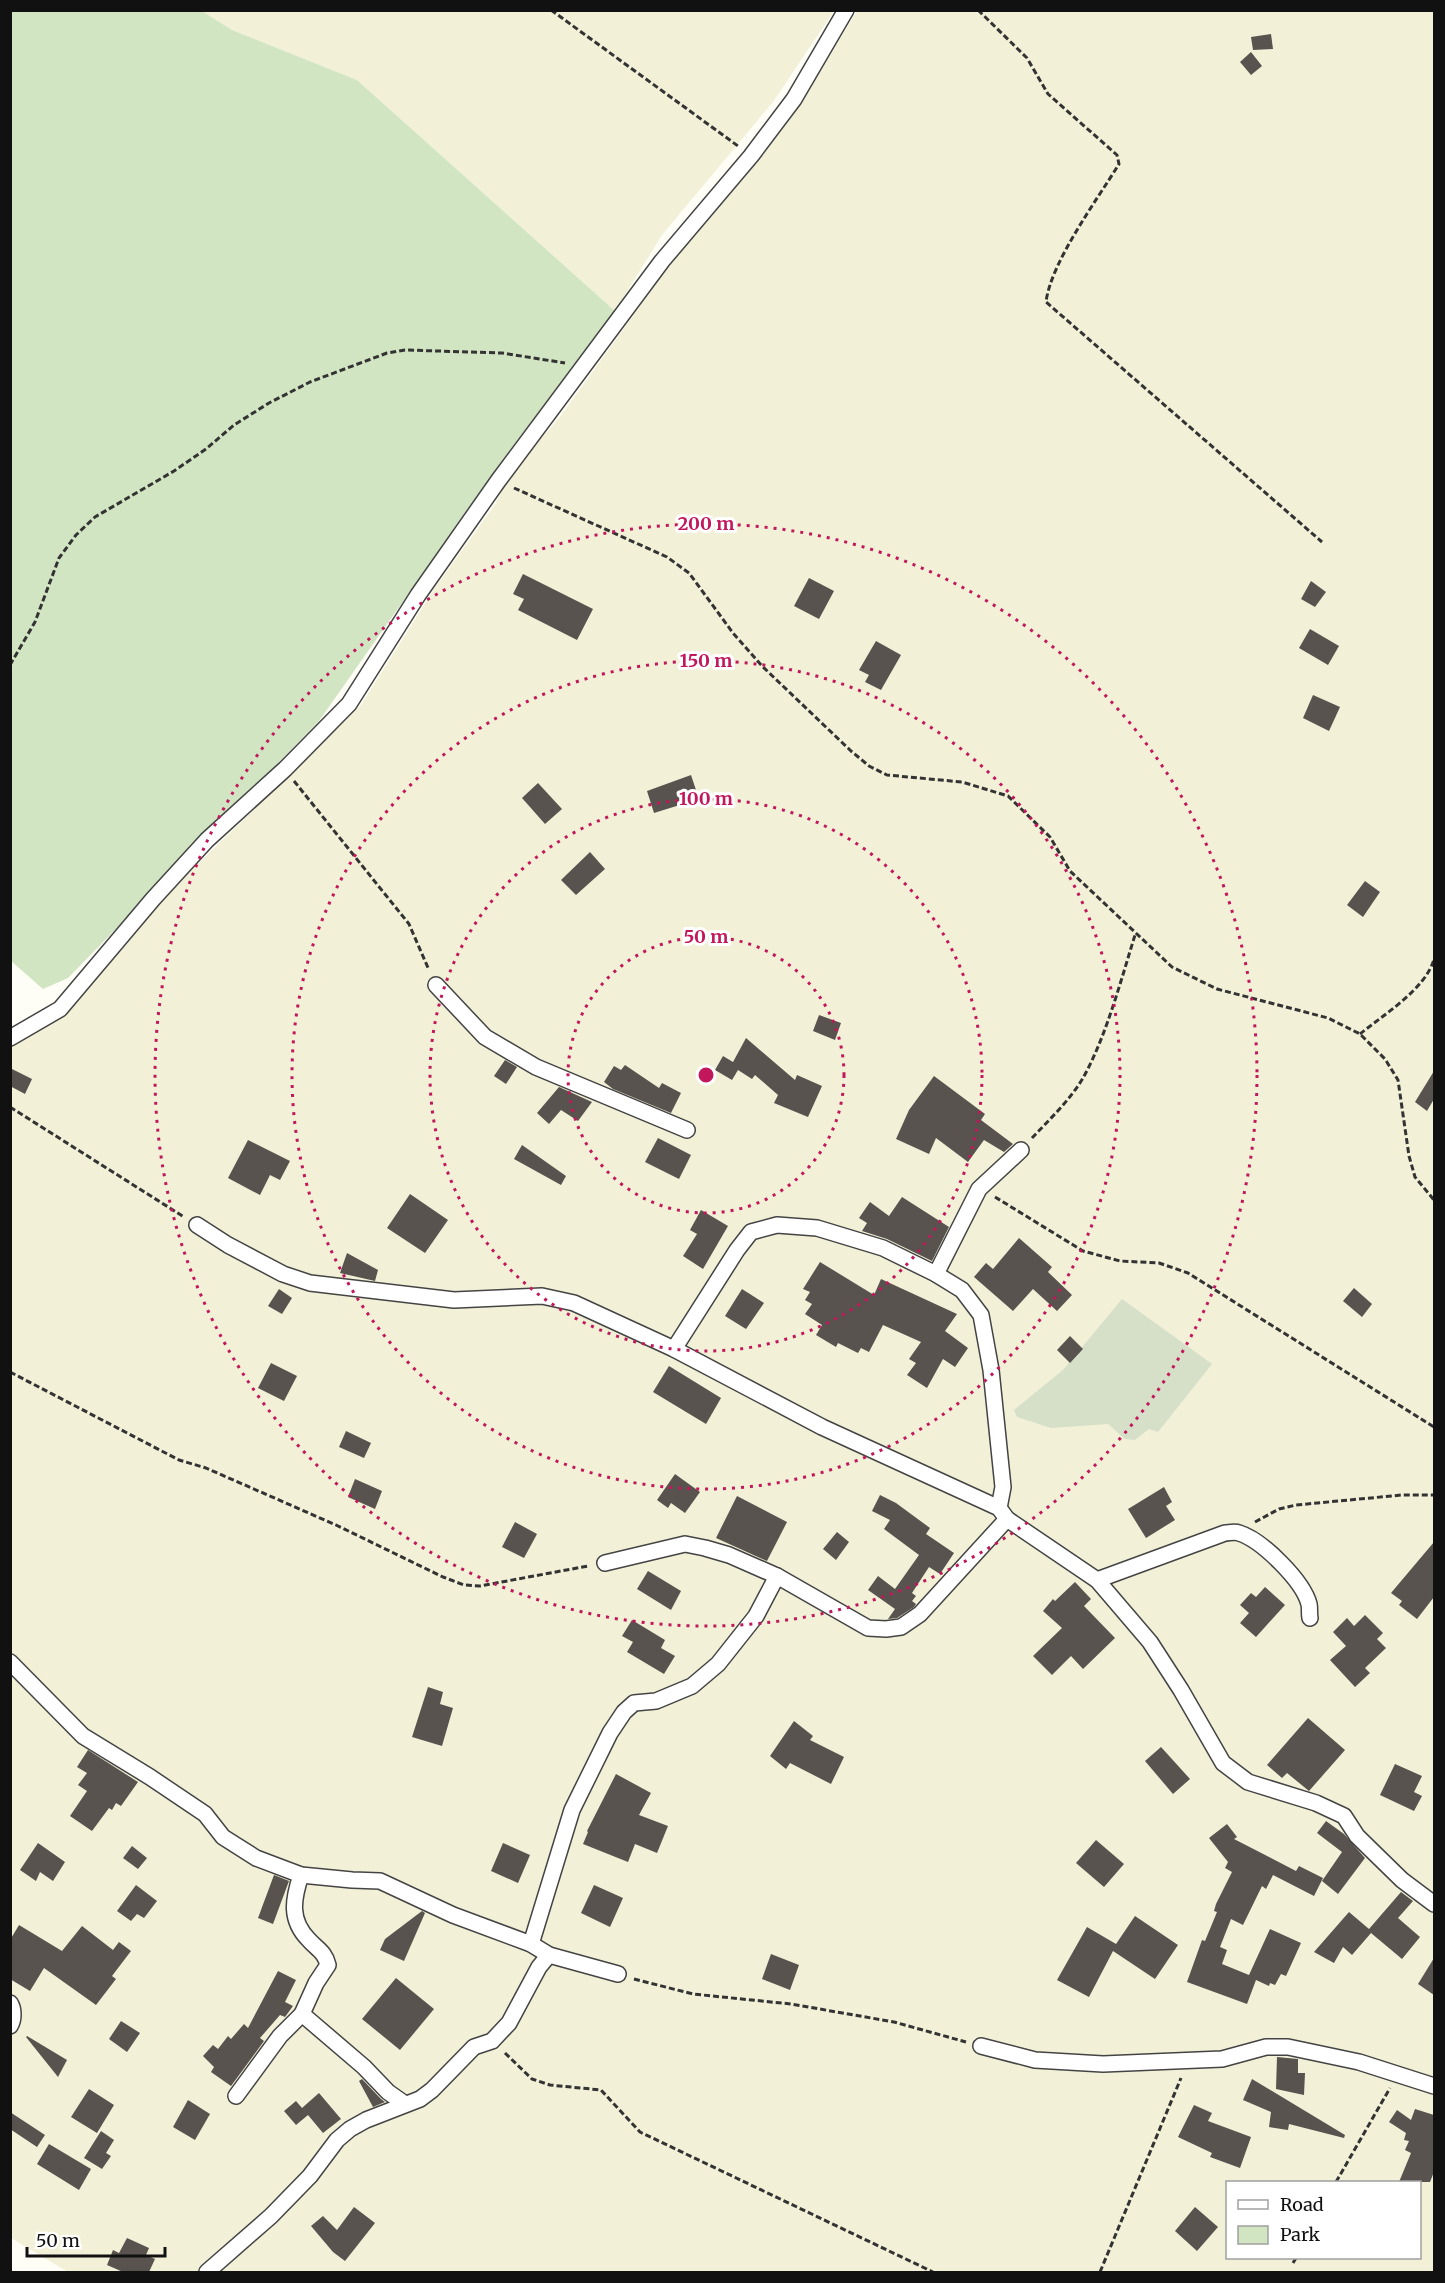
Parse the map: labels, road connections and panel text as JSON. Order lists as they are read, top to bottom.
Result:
{
  "legend": ["Road", "Park"],
  "scale_bar": "50 m",
  "rings": [
    "200 m",
    "150 m",
    "100 m",
    "50 m"
  ]
}
